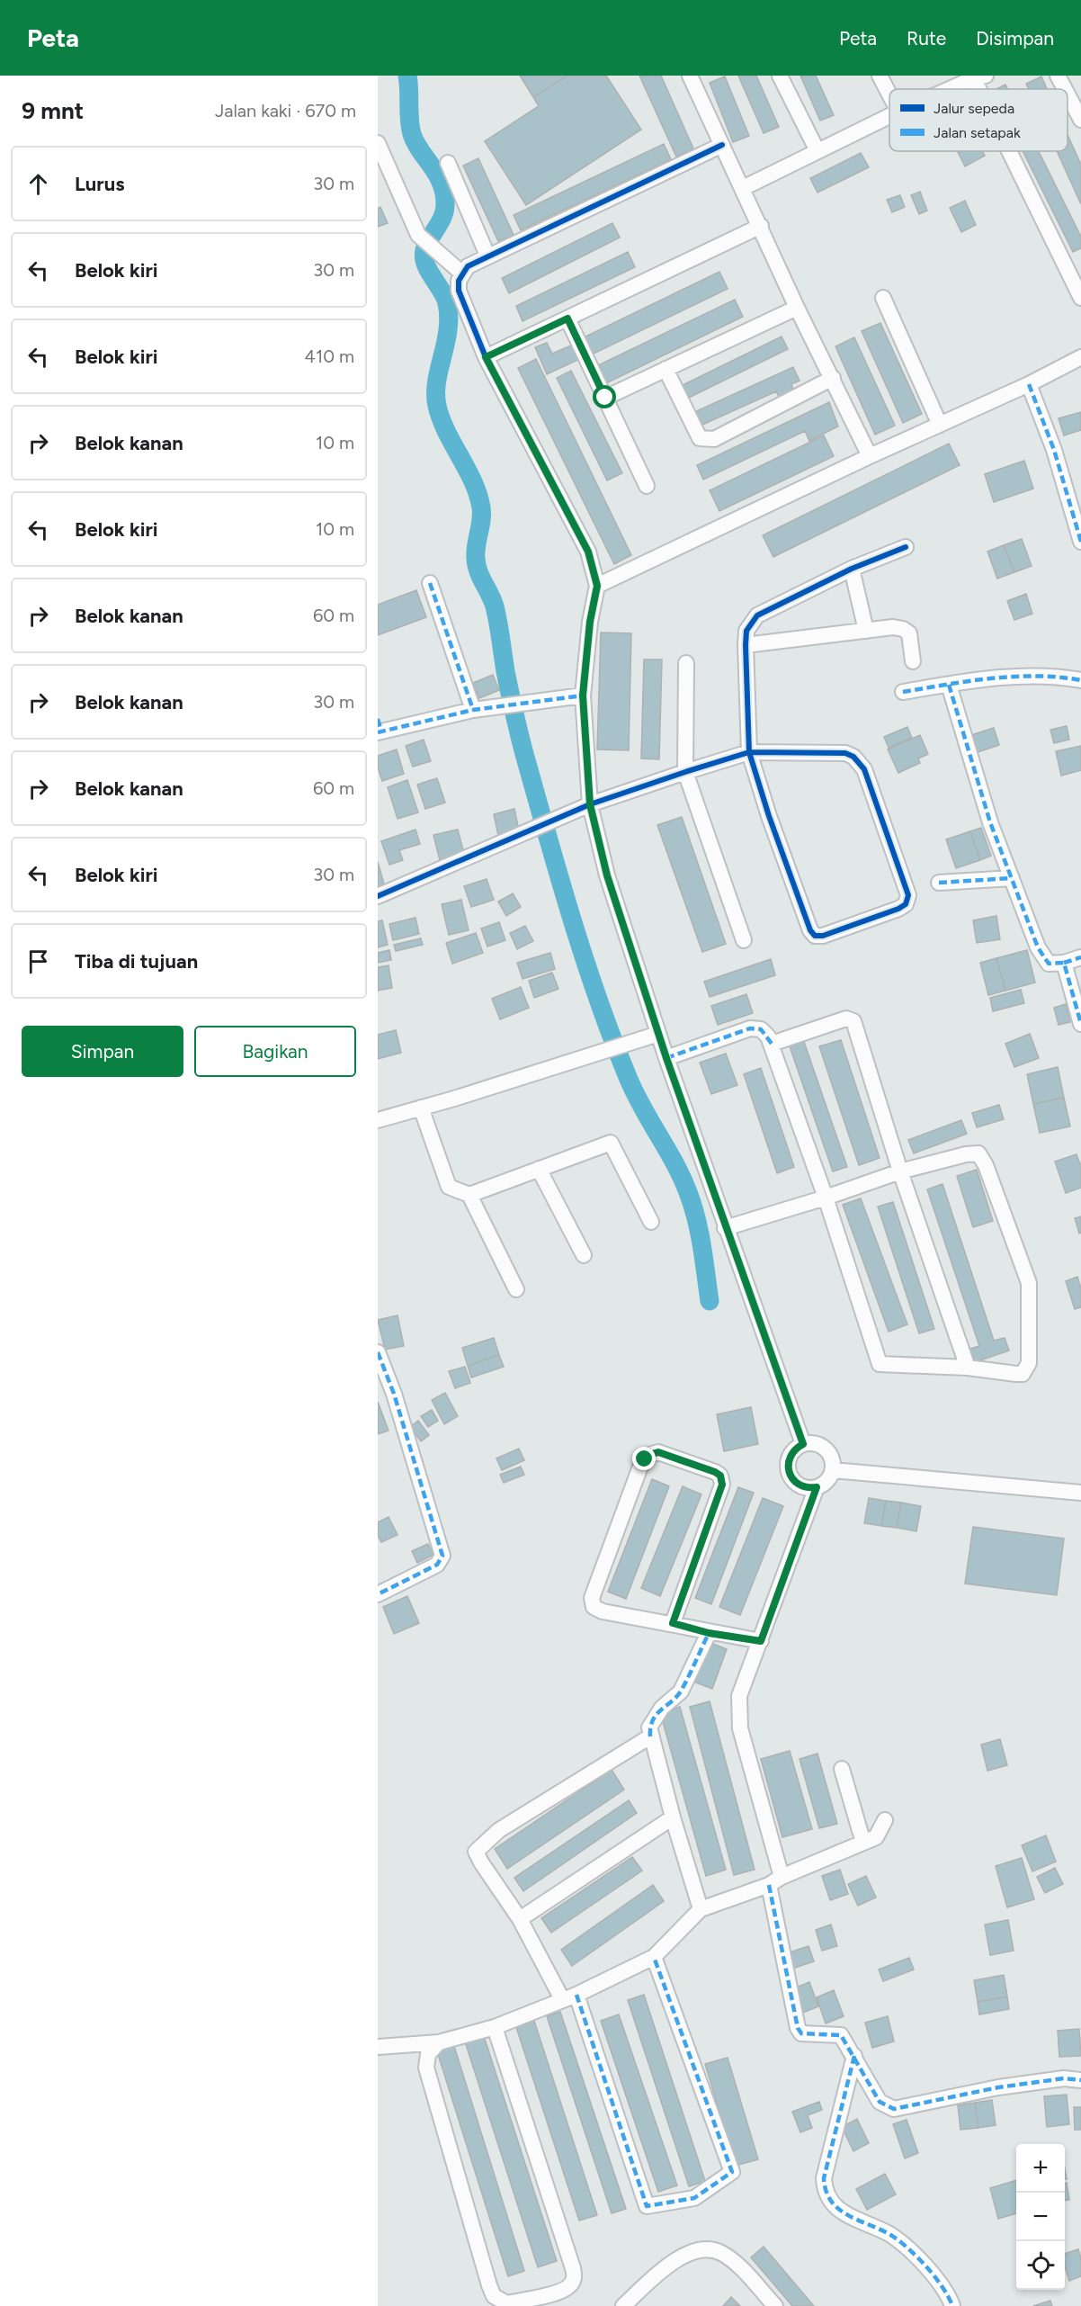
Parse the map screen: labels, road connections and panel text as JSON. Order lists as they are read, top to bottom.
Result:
{
  "legend": ["Jalur sepeda", "Jalan setapak"],
  "page": {
    "header": "Peta",
    "nav": ["Peta", "Rute", "Disimpan"],
    "heading": ["9 mnt", "Jalan kaki · 670 m"],
    "list": [
      ["Lurus", "30 m"],
      ["Belok kiri", "30 m"],
      ["Belok kiri", "410 m"],
      ["Belok kanan", "10 m"],
      ["Belok kiri", "10 m"],
      ["Belok kanan", "60 m"],
      ["Belok kanan", "30 m"],
      ["Belok kanan", "60 m"],
      ["Belok kiri", "30 m"],
      "Tiba di tujuan"
    ],
    "buttons": ["Simpan", "Bagikan"],
    "map_buttons": ["+", "−"]
  }
}
